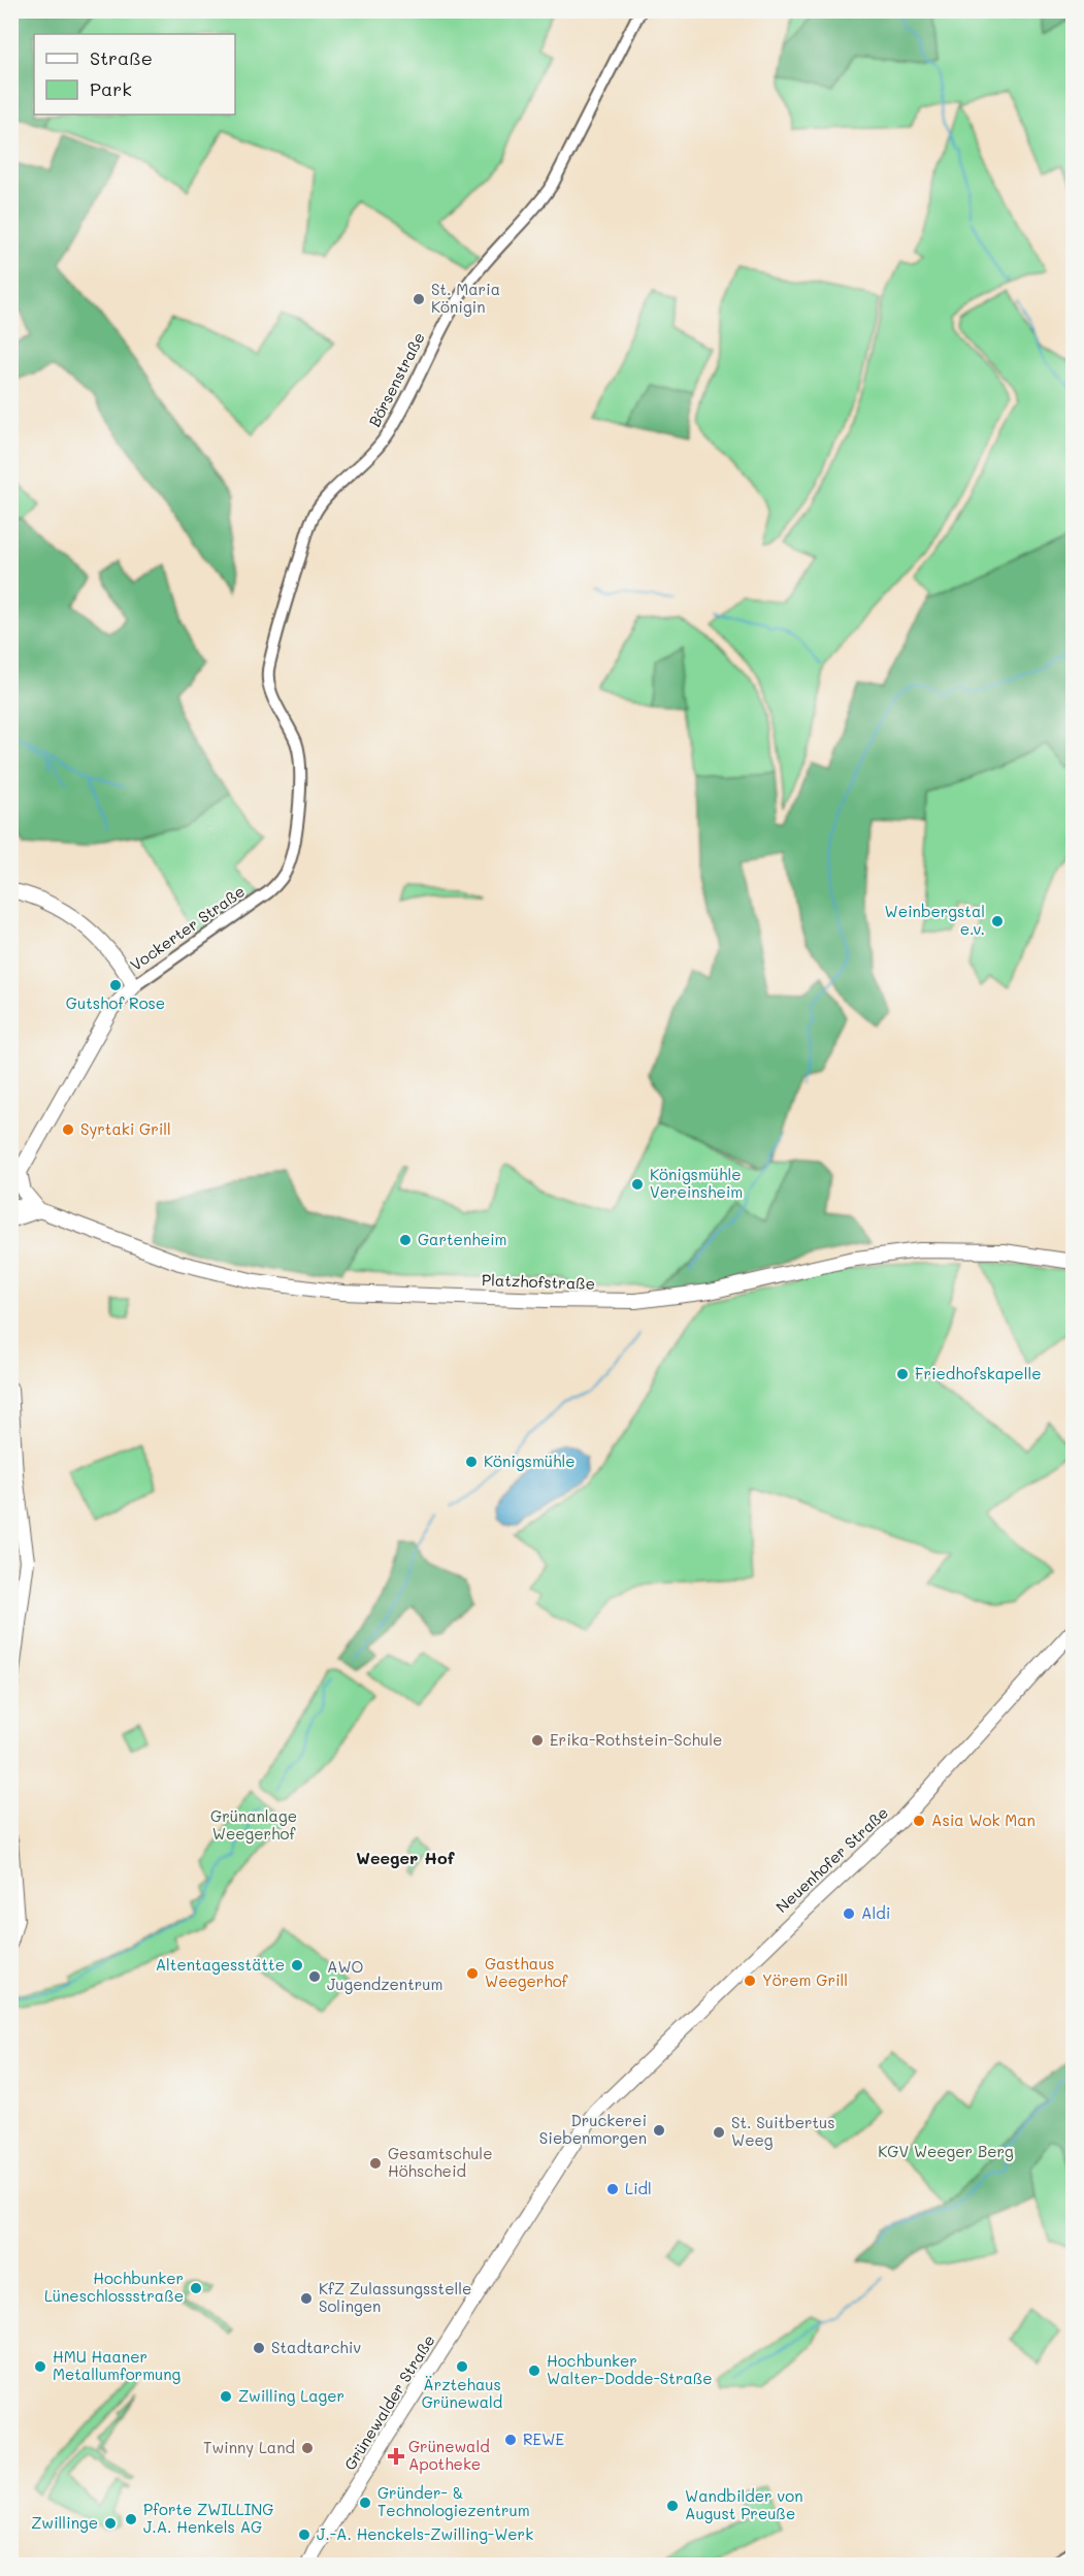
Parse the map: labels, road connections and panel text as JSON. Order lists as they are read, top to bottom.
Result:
{
  "streets": {
    "main road": [
      "Vockerter Straße",
      "Platzhofstraße",
      "Neuenhofer Straße",
      "Grünewalder Straße"
    ],
    "street": ["Börsenstraße"]
  },
  "crossings": [
    ["Börsenstraße", "Vockerter Straße"],
    ["Neuenhofer Straße", "Grünewalder Straße"]
  ],
  "districts": ["Weeger Hof"],
  "parks": ["Grünanlage Weegerhof", "KGV Weeger Berg"],
  "places": {
    "other": [
      "St. Maria Königin",
      "Weinbergstal e.v.",
      "Gutshof Rose",
      "Syrtaki Grill",
      "Königsmühle Vereinsheim",
      "Gartenheim",
      "Friedhofskapelle",
      "Königsmühle",
      "Erika-Rothstein-Schule",
      "Asia Wok Man",
      "Aldi",
      "Altentagesstätte",
      "Gasthaus Weegerhof",
      "AWO Jugendzentrum",
      "Yörem Grill",
      "Druckerei Siebenmorgen",
      "St. Suitbertus Weeg",
      "Gesamtschule Höhscheid",
      "Lidl",
      "Hochbunker Lüneschlossstraße",
      "KfZ Zulassungsstelle Solingen",
      "Stadtarchiv",
      "HMU Haaner Metallumformung",
      "Ärztehaus Grünewald",
      "Hochbunker Walter-Dodde-Straße",
      "Zwilling Lager",
      "REWE",
      "Twinny Land",
      "Gründer- & Technologiezentrum",
      "Wandbilder von August Preuße",
      "Pforte ZWILLING J.A. Henkels AG",
      "Zwillinge",
      "J.-A. Henckels-Zwilling-Werk"
    ],
    "health": ["Grünewald Apotheke"]
  },
  "legend": ["Straße", "Park"]
}
